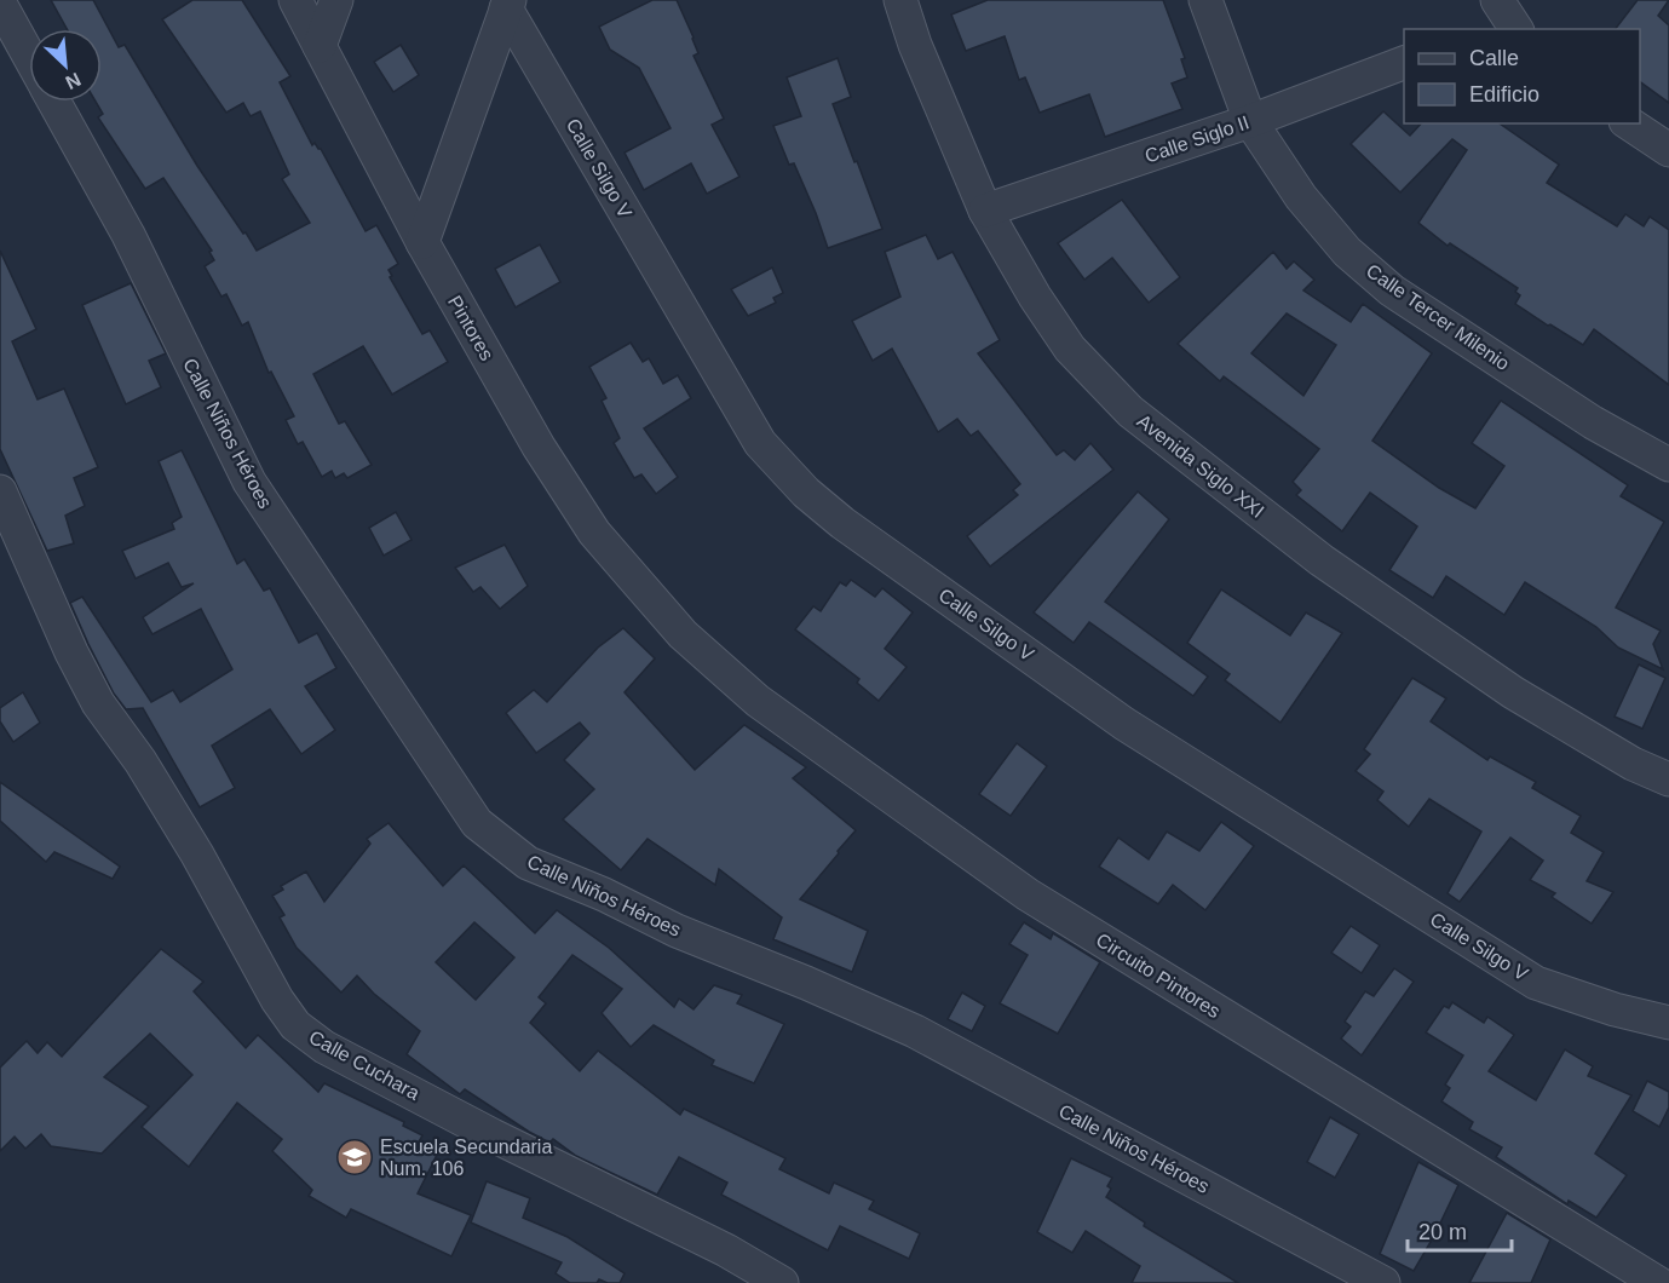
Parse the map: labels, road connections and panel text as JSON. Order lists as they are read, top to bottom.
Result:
{
  "streets": {
    "street": [
      "Calle Siglo II",
      "Calle Silgo V",
      "Calle Tercer Milenio",
      "Pintores",
      "Calle Niños Héroes",
      "Avenida Siglo XXI",
      "Circuito Pintores",
      "Calle Cuchara"
    ]
  },
  "crossings": [
    ["Calle Siglo II", "Calle Tercer Milenio"],
    ["Calle Siglo II", "Avenida Siglo XXI"],
    ["Pintores", "Circuito Pintores"]
  ],
  "places": {
    "school or university": ["Escuela Secundaria Num. 106"]
  },
  "legend": ["Calle", "Edificio"],
  "scale_bar": "20 m",
  "north": "bottom right"
}
